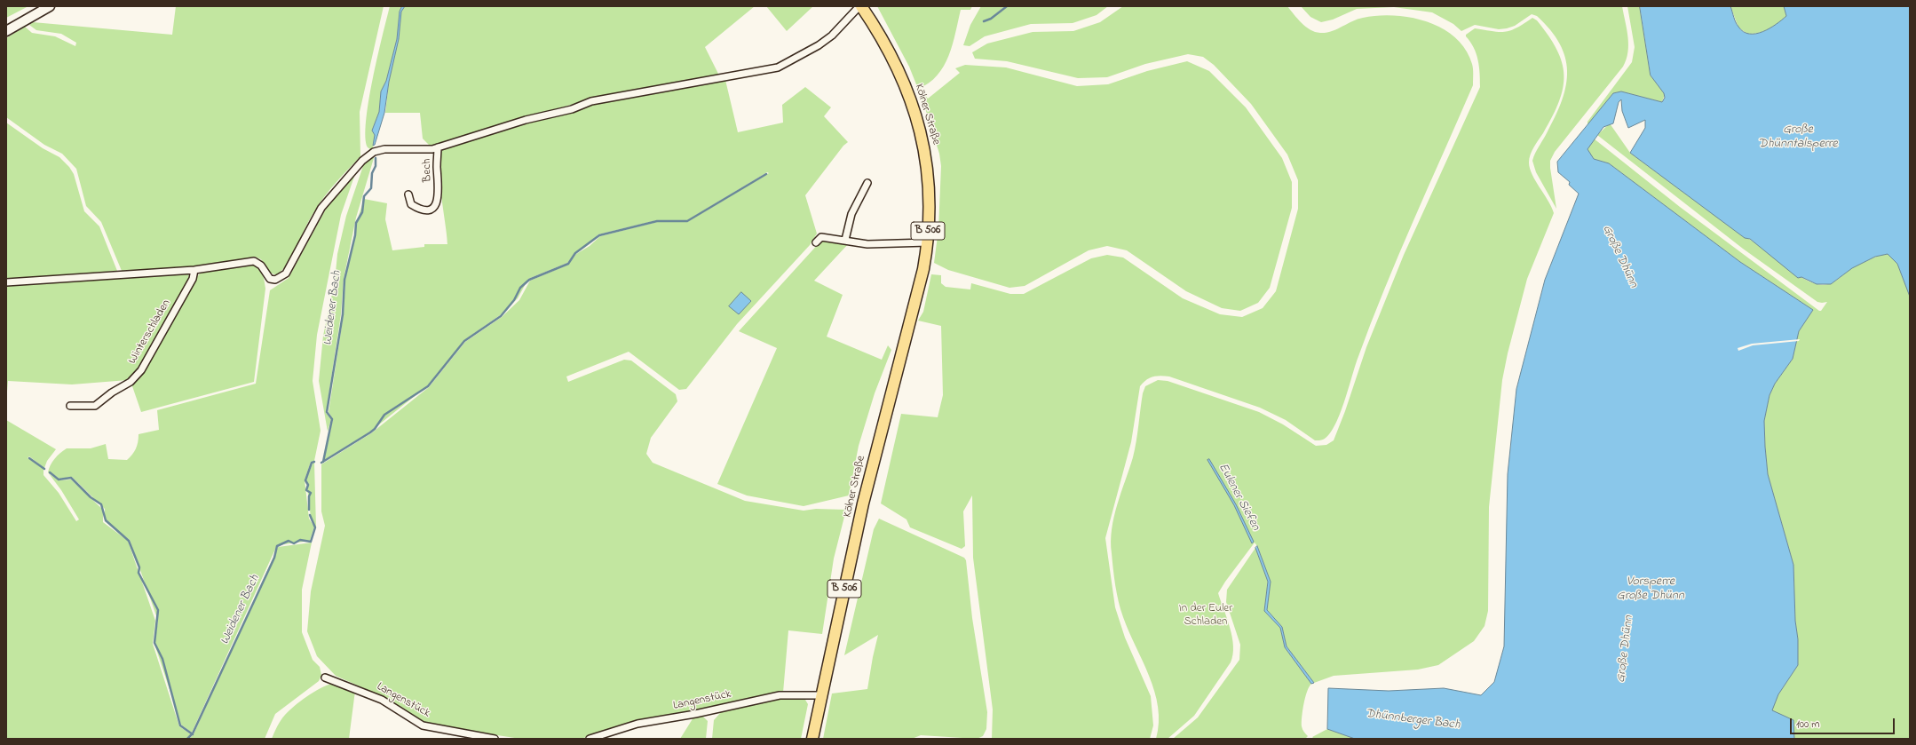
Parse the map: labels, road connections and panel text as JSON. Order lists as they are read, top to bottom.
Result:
{
  "streets": {
    "main road": ["Kölner Straße", "B 506"],
    "street": ["Bech", "Winterschladen", "Langenstück"]
  },
  "crossings": [
    ["Kölner Straße", "Bech"],
    ["Kölner Straße", "Langenstück"],
    ["Bech", "Winterschladen"]
  ],
  "water": [
    "Große Dhünntalsperre",
    "Große Dhünn",
    "Weidener Bach",
    "Eulener Siefen",
    "Vorsperre Große Dhünn",
    "Dhünnberger Bach"
  ],
  "parks": ["In der Euler Schladen"],
  "scale_bar": "100 m"
}
